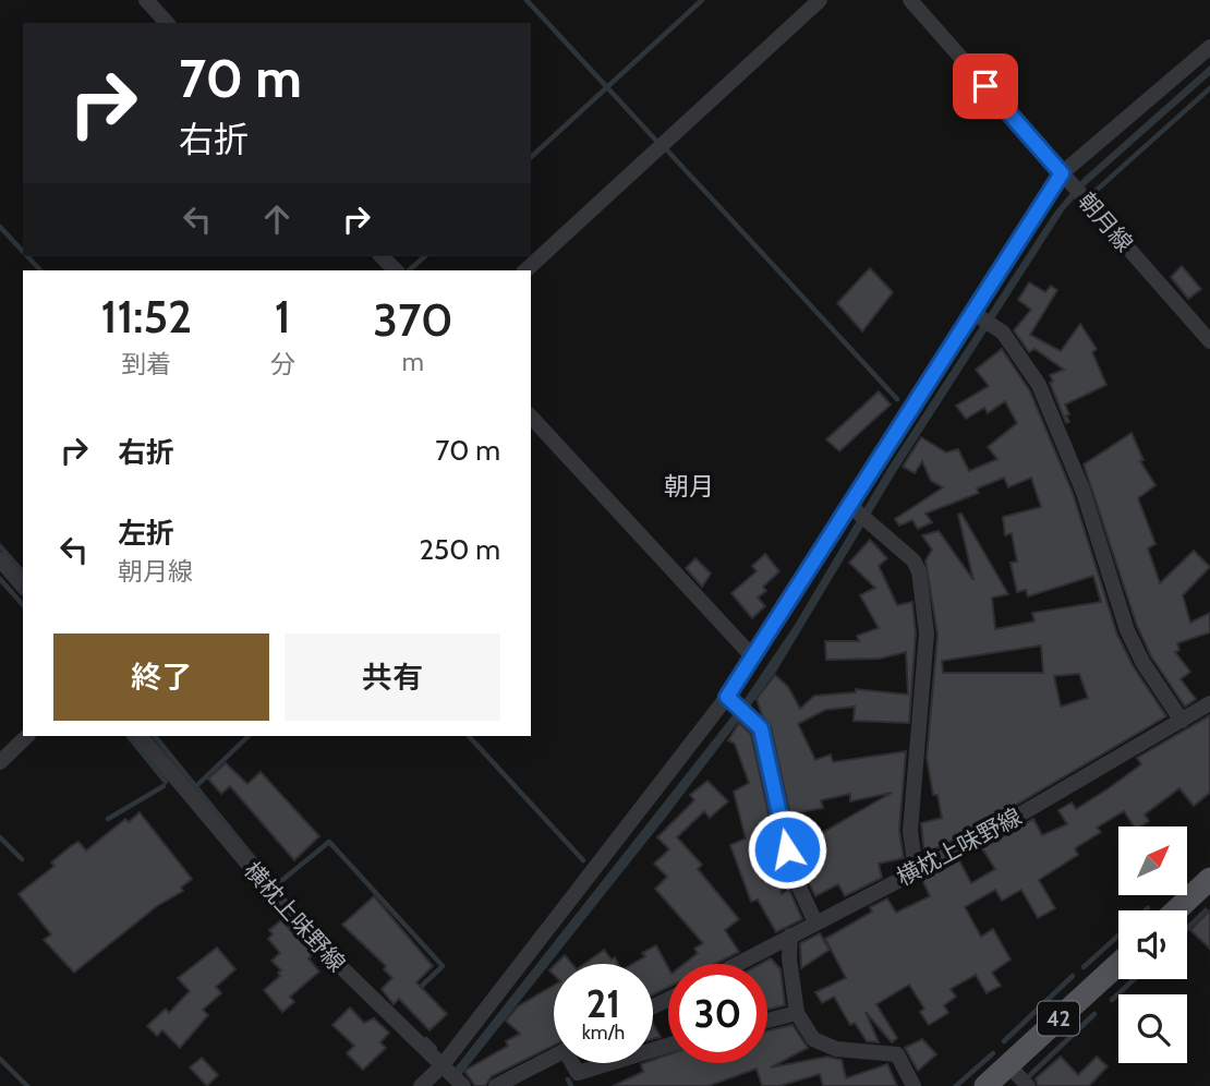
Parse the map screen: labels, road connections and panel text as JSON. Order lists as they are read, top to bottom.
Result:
{
  "streets": {
    "main road": ["42"],
    "street": ["朝月線", "横枕上味野線"]
  },
  "districts": ["朝月"],
  "north": "top right",
  "page": {
    "turn": ["70 m", "右折"],
    "eta": [
      "11:52",
      "到着",
      "1",
      "分",
      "370",
      "m"
    ],
    "list": [
      {
        "name": "右折",
        "value": "70 m"
      },
      {
        "name": "左折",
        "note": "朝月線",
        "value": "250 m"
      }
    ],
    "buttons": ["終了", "共有"],
    "speed": "21 km/h",
    "limit": "30"
  }
}
